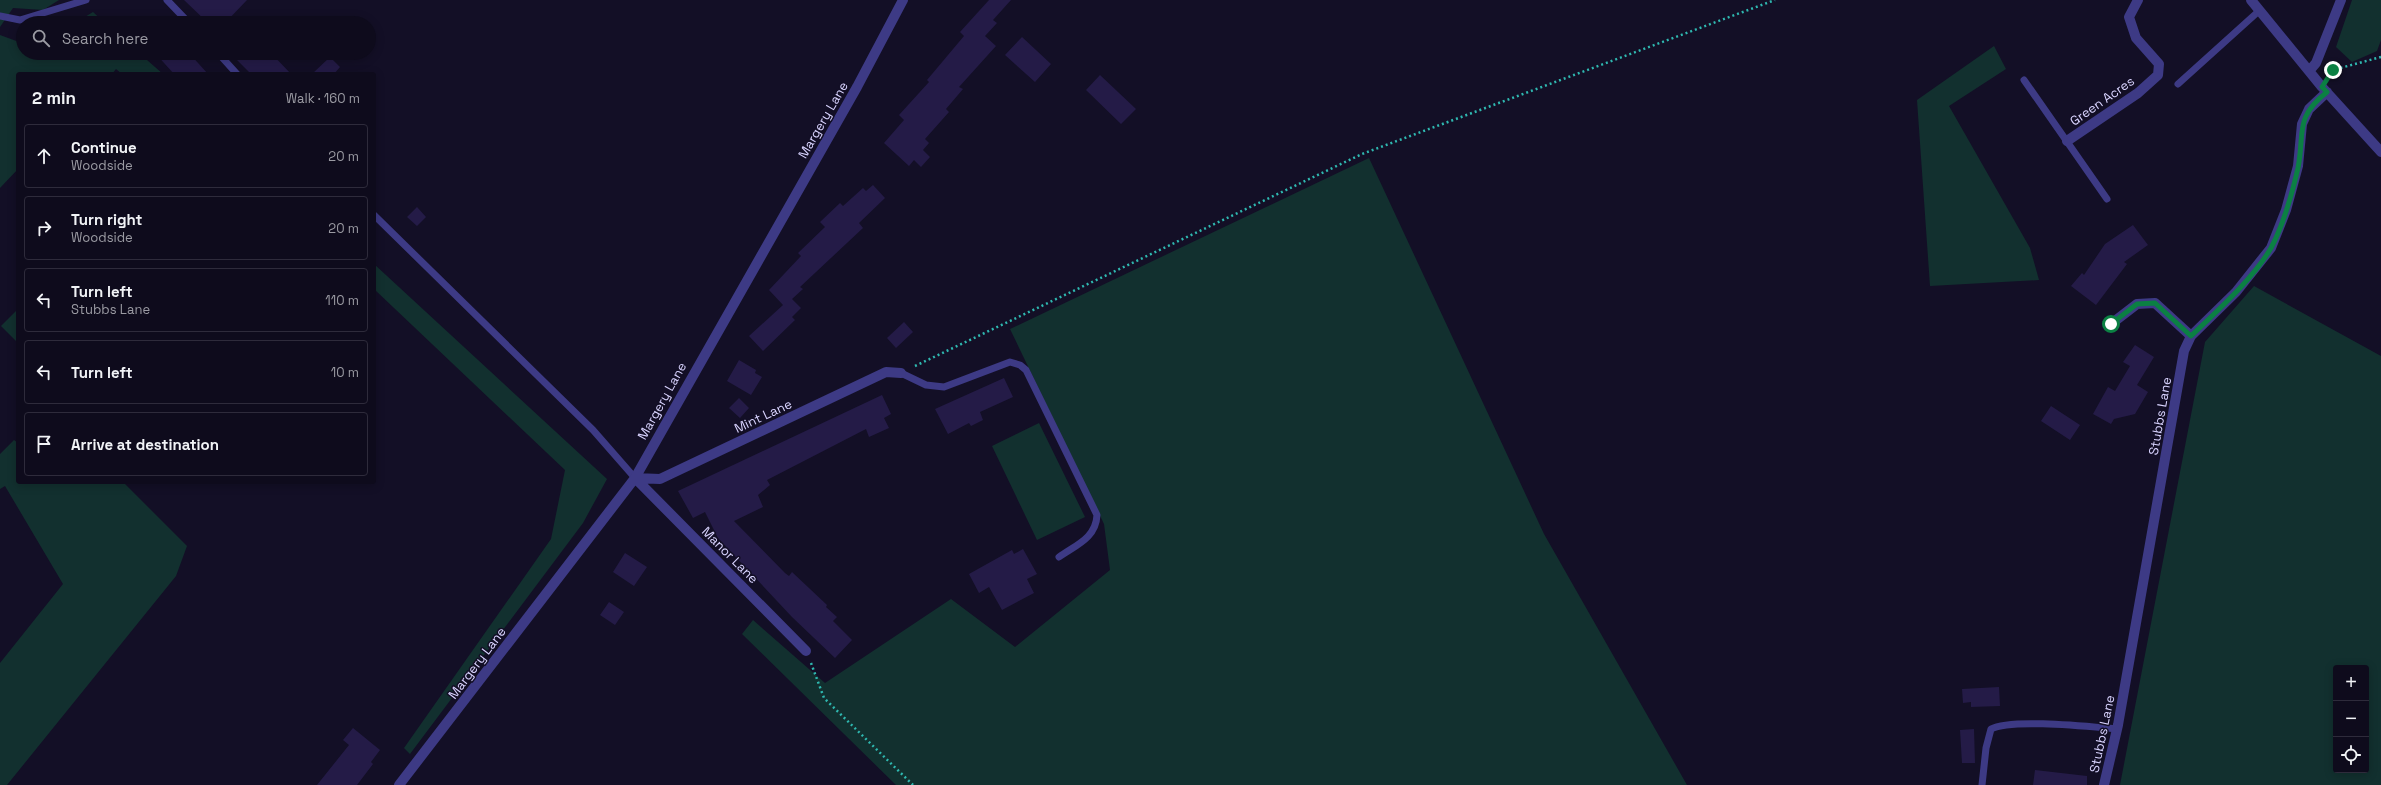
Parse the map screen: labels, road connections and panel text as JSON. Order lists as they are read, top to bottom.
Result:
{
  "streets": {
    "street": [
      "Green Acres",
      "Margery Lane",
      "Mint Lane",
      "Stubbs Lane",
      "Manor Lane"
    ]
  },
  "crossings": [
    ["Margery Lane", "Mint Lane"],
    ["Margery Lane", "Manor Lane"],
    ["Mint Lane", "Manor Lane"]
  ],
  "page": {
    "search": "Search here",
    "heading": ["2 min", "Walk · 160 m"],
    "list": [
      ["Continue", "Woodside", "20 m"],
      ["Turn right", "Woodside", "20 m"],
      ["Turn left", "Stubbs Lane", "110 m"],
      ["Turn left", "10 m"],
      "Arrive at destination"
    ],
    "map_buttons": ["+", "−"]
  }
}
